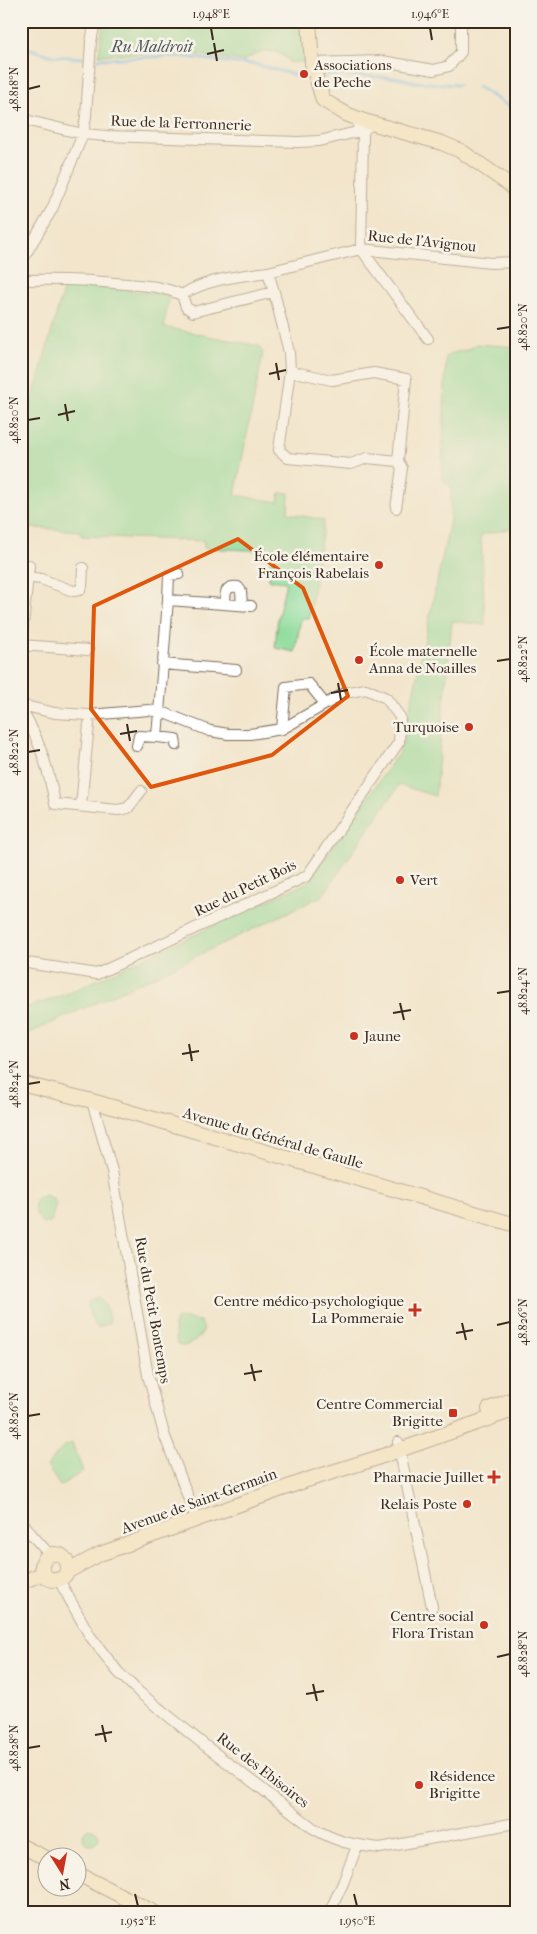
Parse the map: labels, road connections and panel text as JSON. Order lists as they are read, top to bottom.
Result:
{
  "streets": {
    "street": [
      "Rue de la Ferronnerie",
      "Rue de l'Avignou",
      "Rue du Petit Bois",
      "Avenue du Général de Gaulle",
      "Rue du Petit Bontemps",
      "Avenue de Saint-Germain",
      "Rue des Ebisoires"
    ]
  },
  "crossings": [
    ["Avenue du Général de Gaulle", "Rue du Petit Bontemps"],
    ["Rue du Petit Bontemps", "Avenue de Saint-Germain"],
    ["Avenue de Saint-Germain", "Rue des Ebisoires"]
  ],
  "water": ["Ru Maldroit"],
  "places": {
    "other": [
      "Associations de Peche",
      "École élémentaire François Rabelais",
      "École maternelle Anna de Noailles",
      "Turquoise",
      "Vert",
      "Jaune",
      "Relais Poste",
      "Centre social Flora Tristan",
      "Résidence Brigitte"
    ],
    "health": ["Centre médico-psychologique La Pommeraie", "Pharmacie Juillet"],
    "transit": ["Centre Commercial Brigitte"]
  },
  "north": "bottom",
  "coordinates": [
    "1.948°E",
    "1.946°E",
    "48.818°N",
    "48.820°N",
    "48.822°N",
    "48.824°N",
    "48.826°N",
    "48.828°N",
    "1.952°E",
    "1.950°E"
  ]
}
